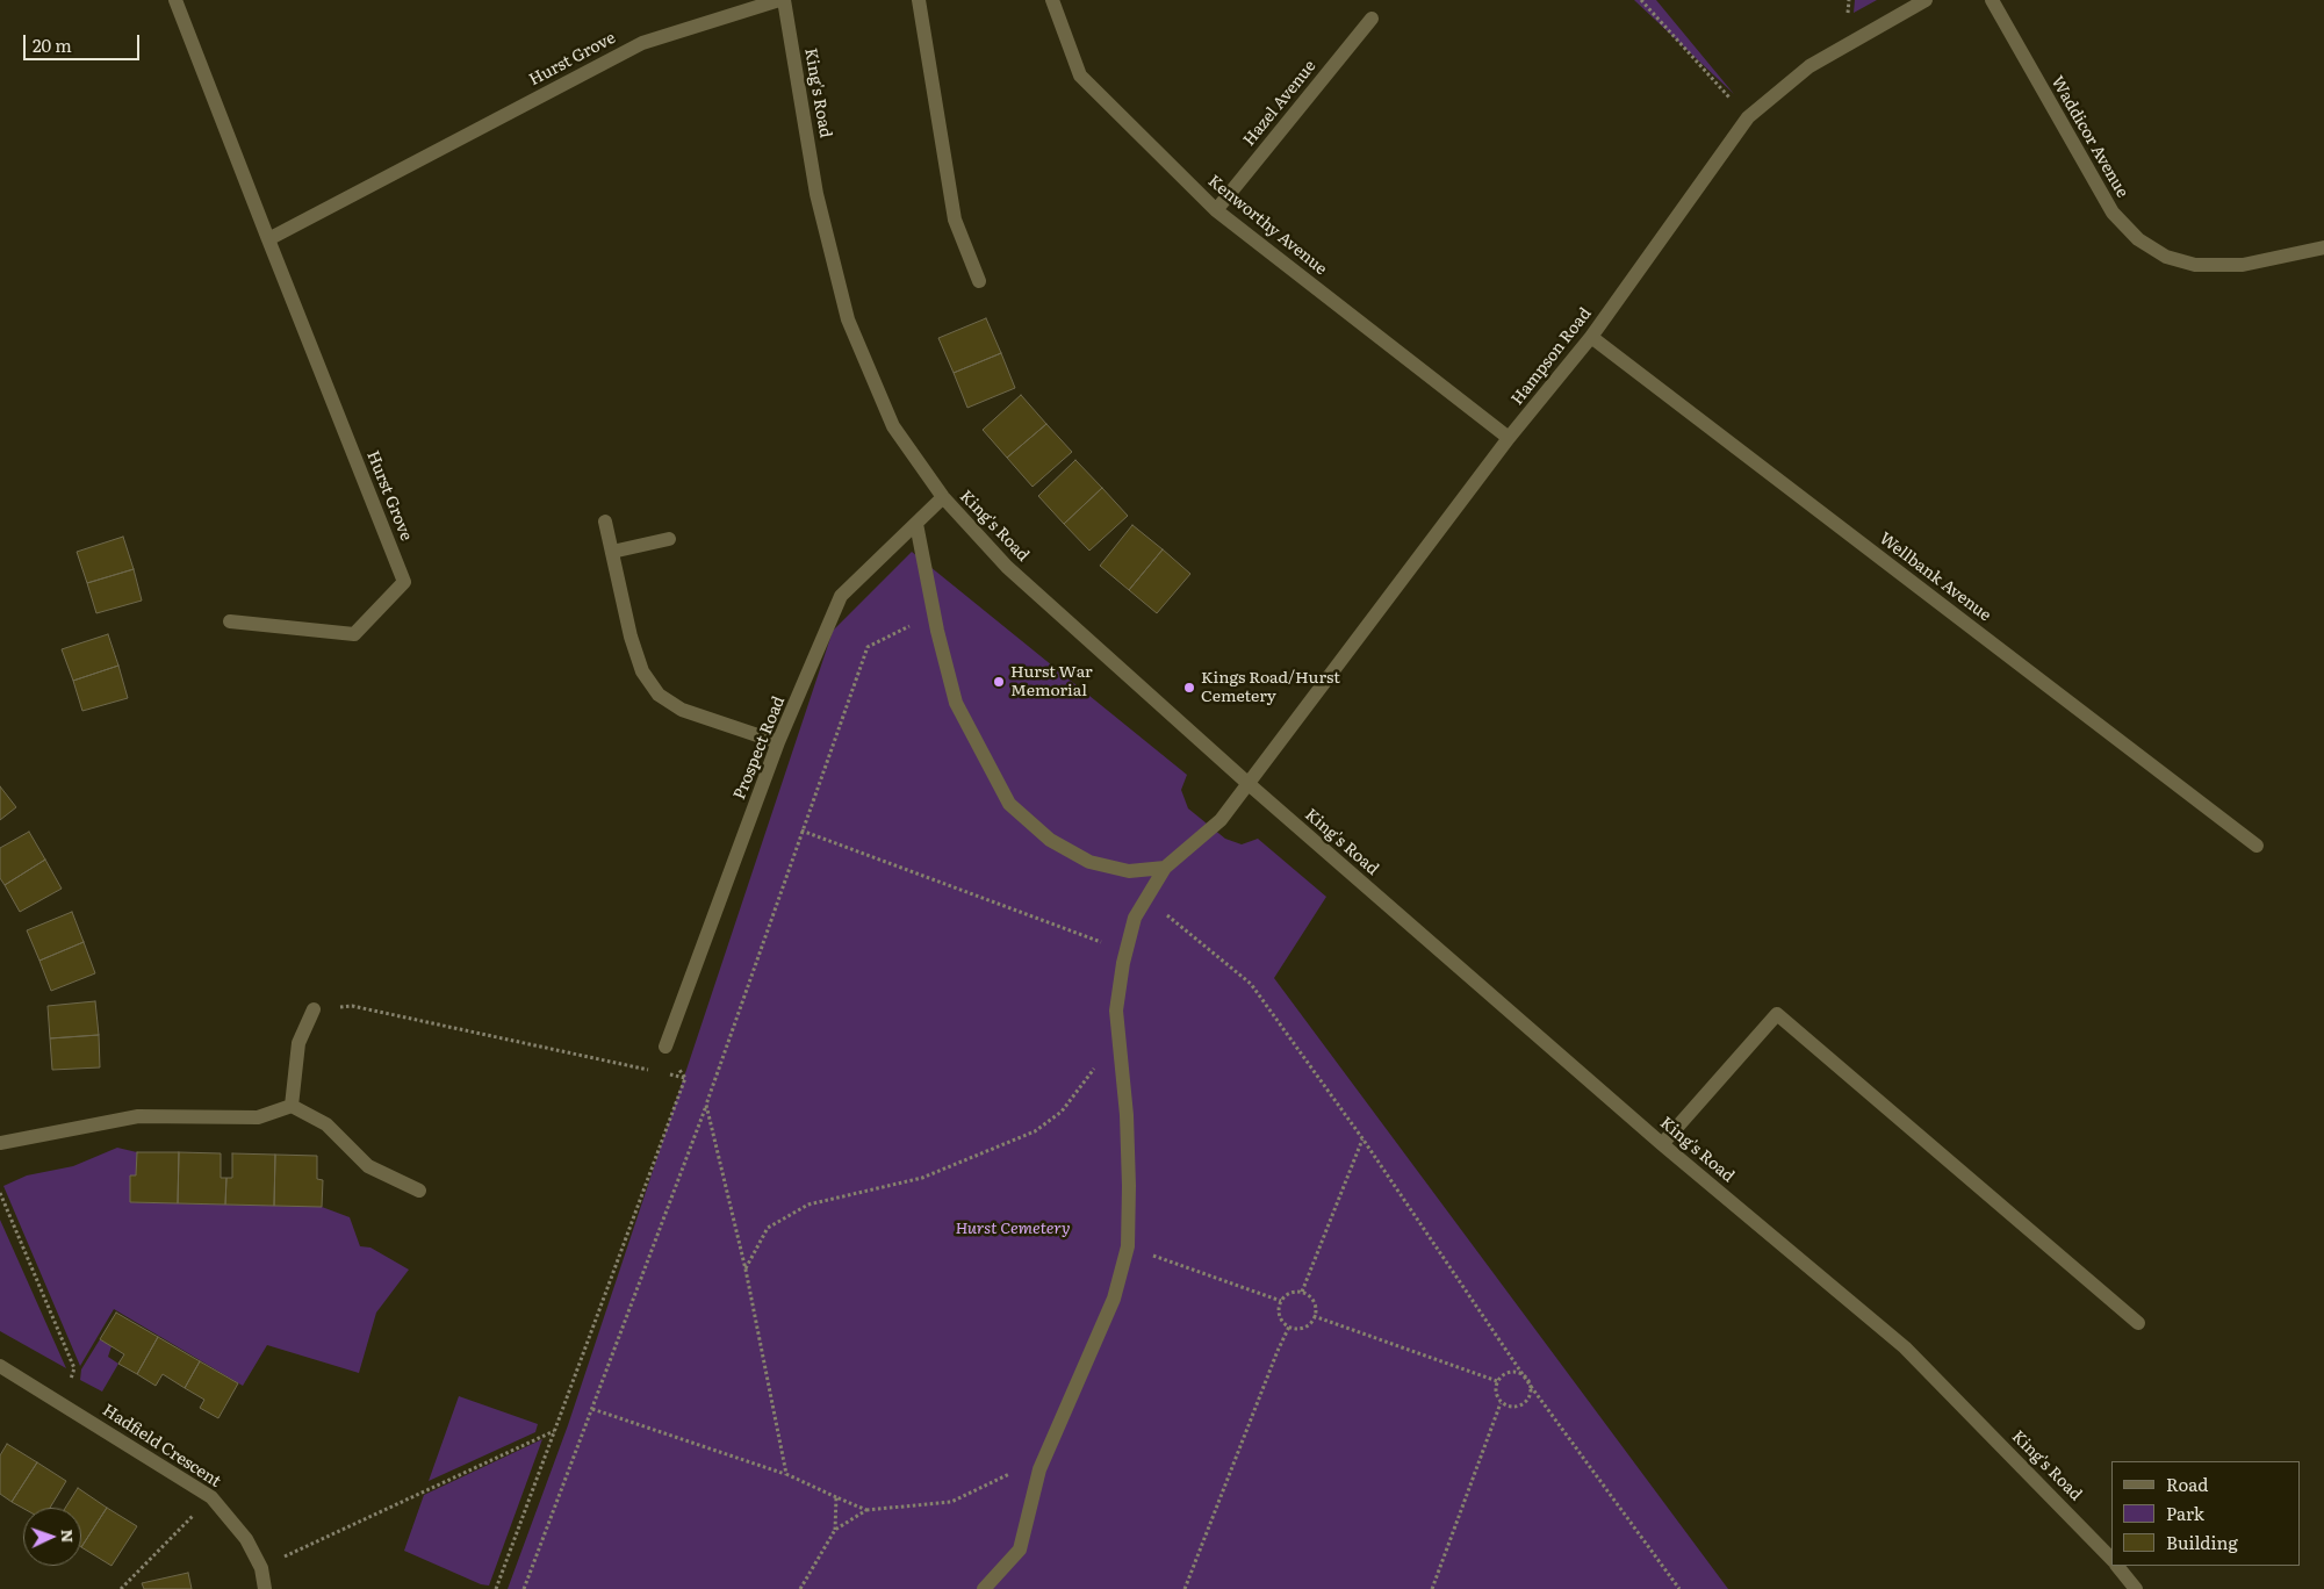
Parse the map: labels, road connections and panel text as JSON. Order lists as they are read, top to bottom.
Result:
{
  "streets": {
    "street": [
      "Hurst Grove",
      "King's Road",
      "Hazel Avenue",
      "Waddicor Avenue",
      "Kenworthy Avenue",
      "Hampson Road",
      "Wellbank Avenue",
      "Prospect Road",
      "Hadfield Crescent"
    ]
  },
  "crossings": [
    ["King's Road", "Hampson Road"],
    ["King's Road", "Prospect Road"],
    ["Hazel Avenue", "Kenworthy Avenue"],
    ["Kenworthy Avenue", "Hampson Road"],
    ["Hampson Road", "Wellbank Avenue"]
  ],
  "parks": ["Hurst Cemetery"],
  "places": ["Hurst War Memorial", "Kings Road/Hurst Cemetery"],
  "legend": ["Road", "Park", "Building"],
  "scale_bar": "20 m",
  "north": "right"
}
